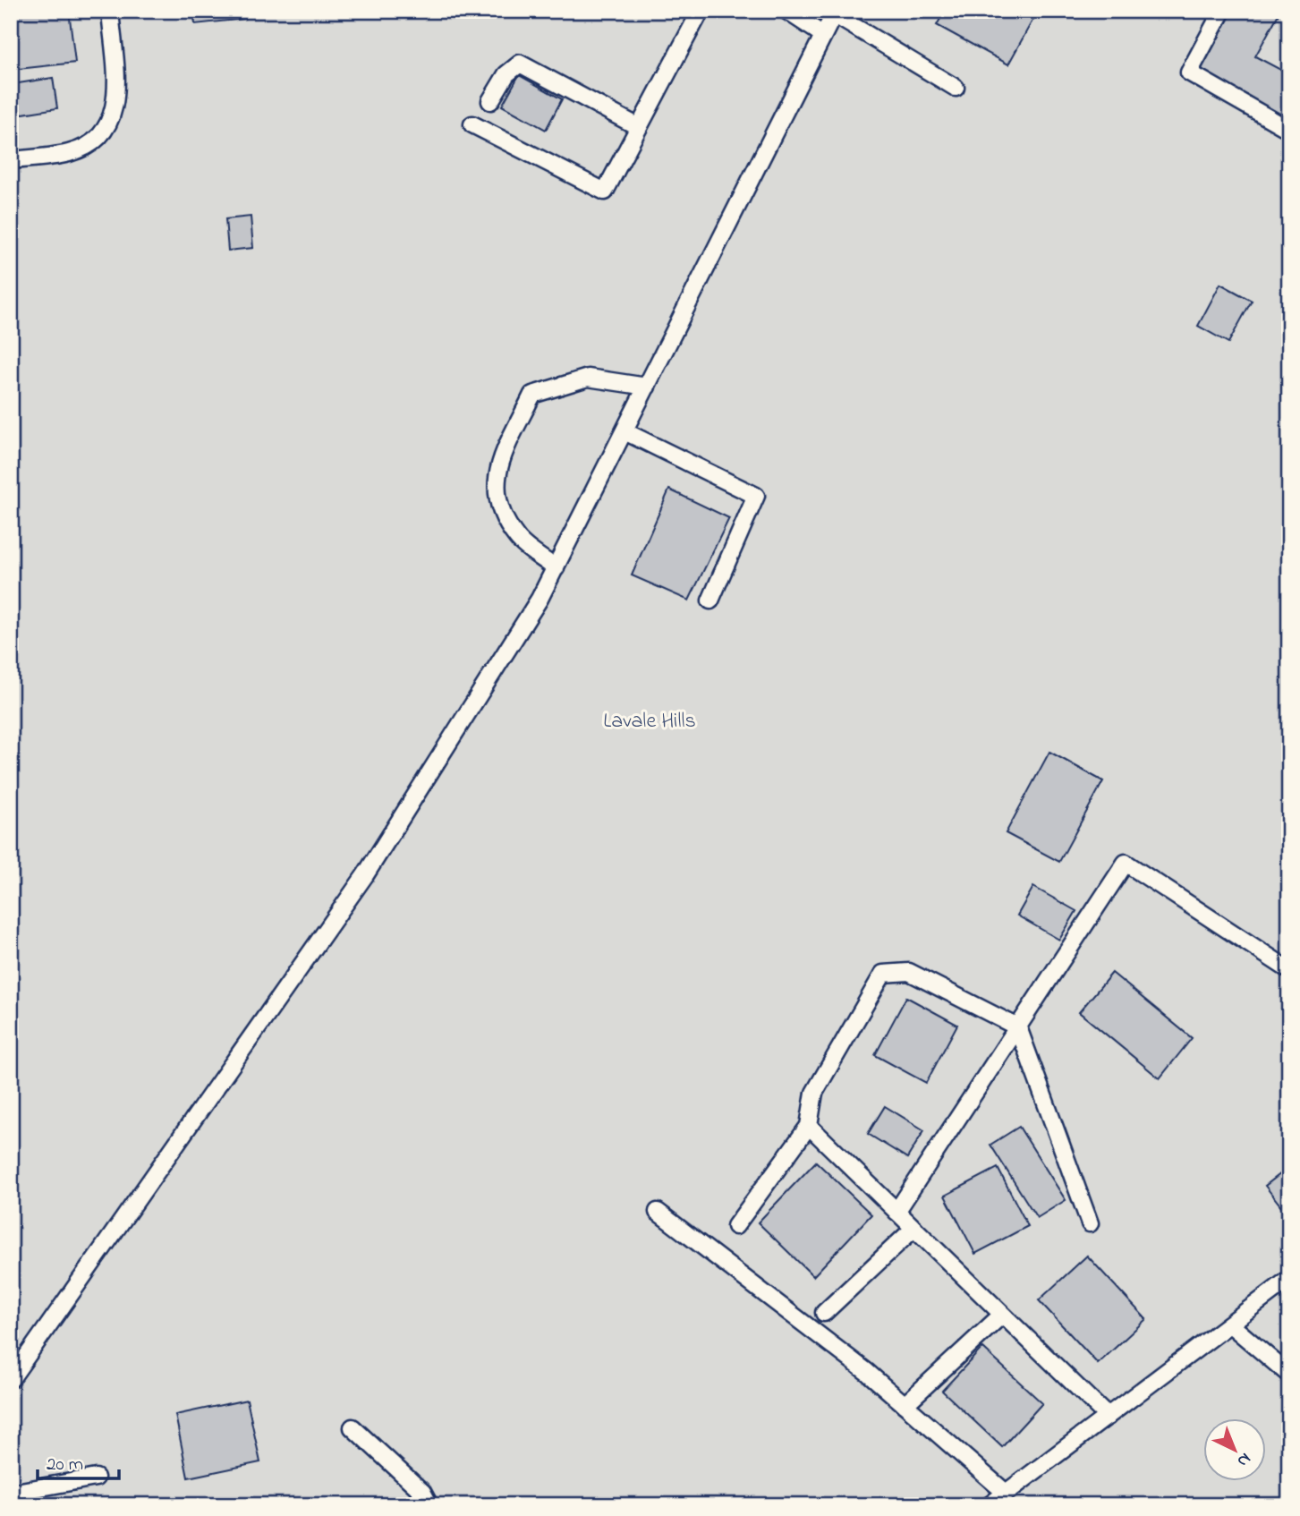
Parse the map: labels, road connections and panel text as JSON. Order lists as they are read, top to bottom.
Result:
{
  "parks": ["Lavale Hills"],
  "scale_bar": "20 m",
  "north": "bottom right"
}
